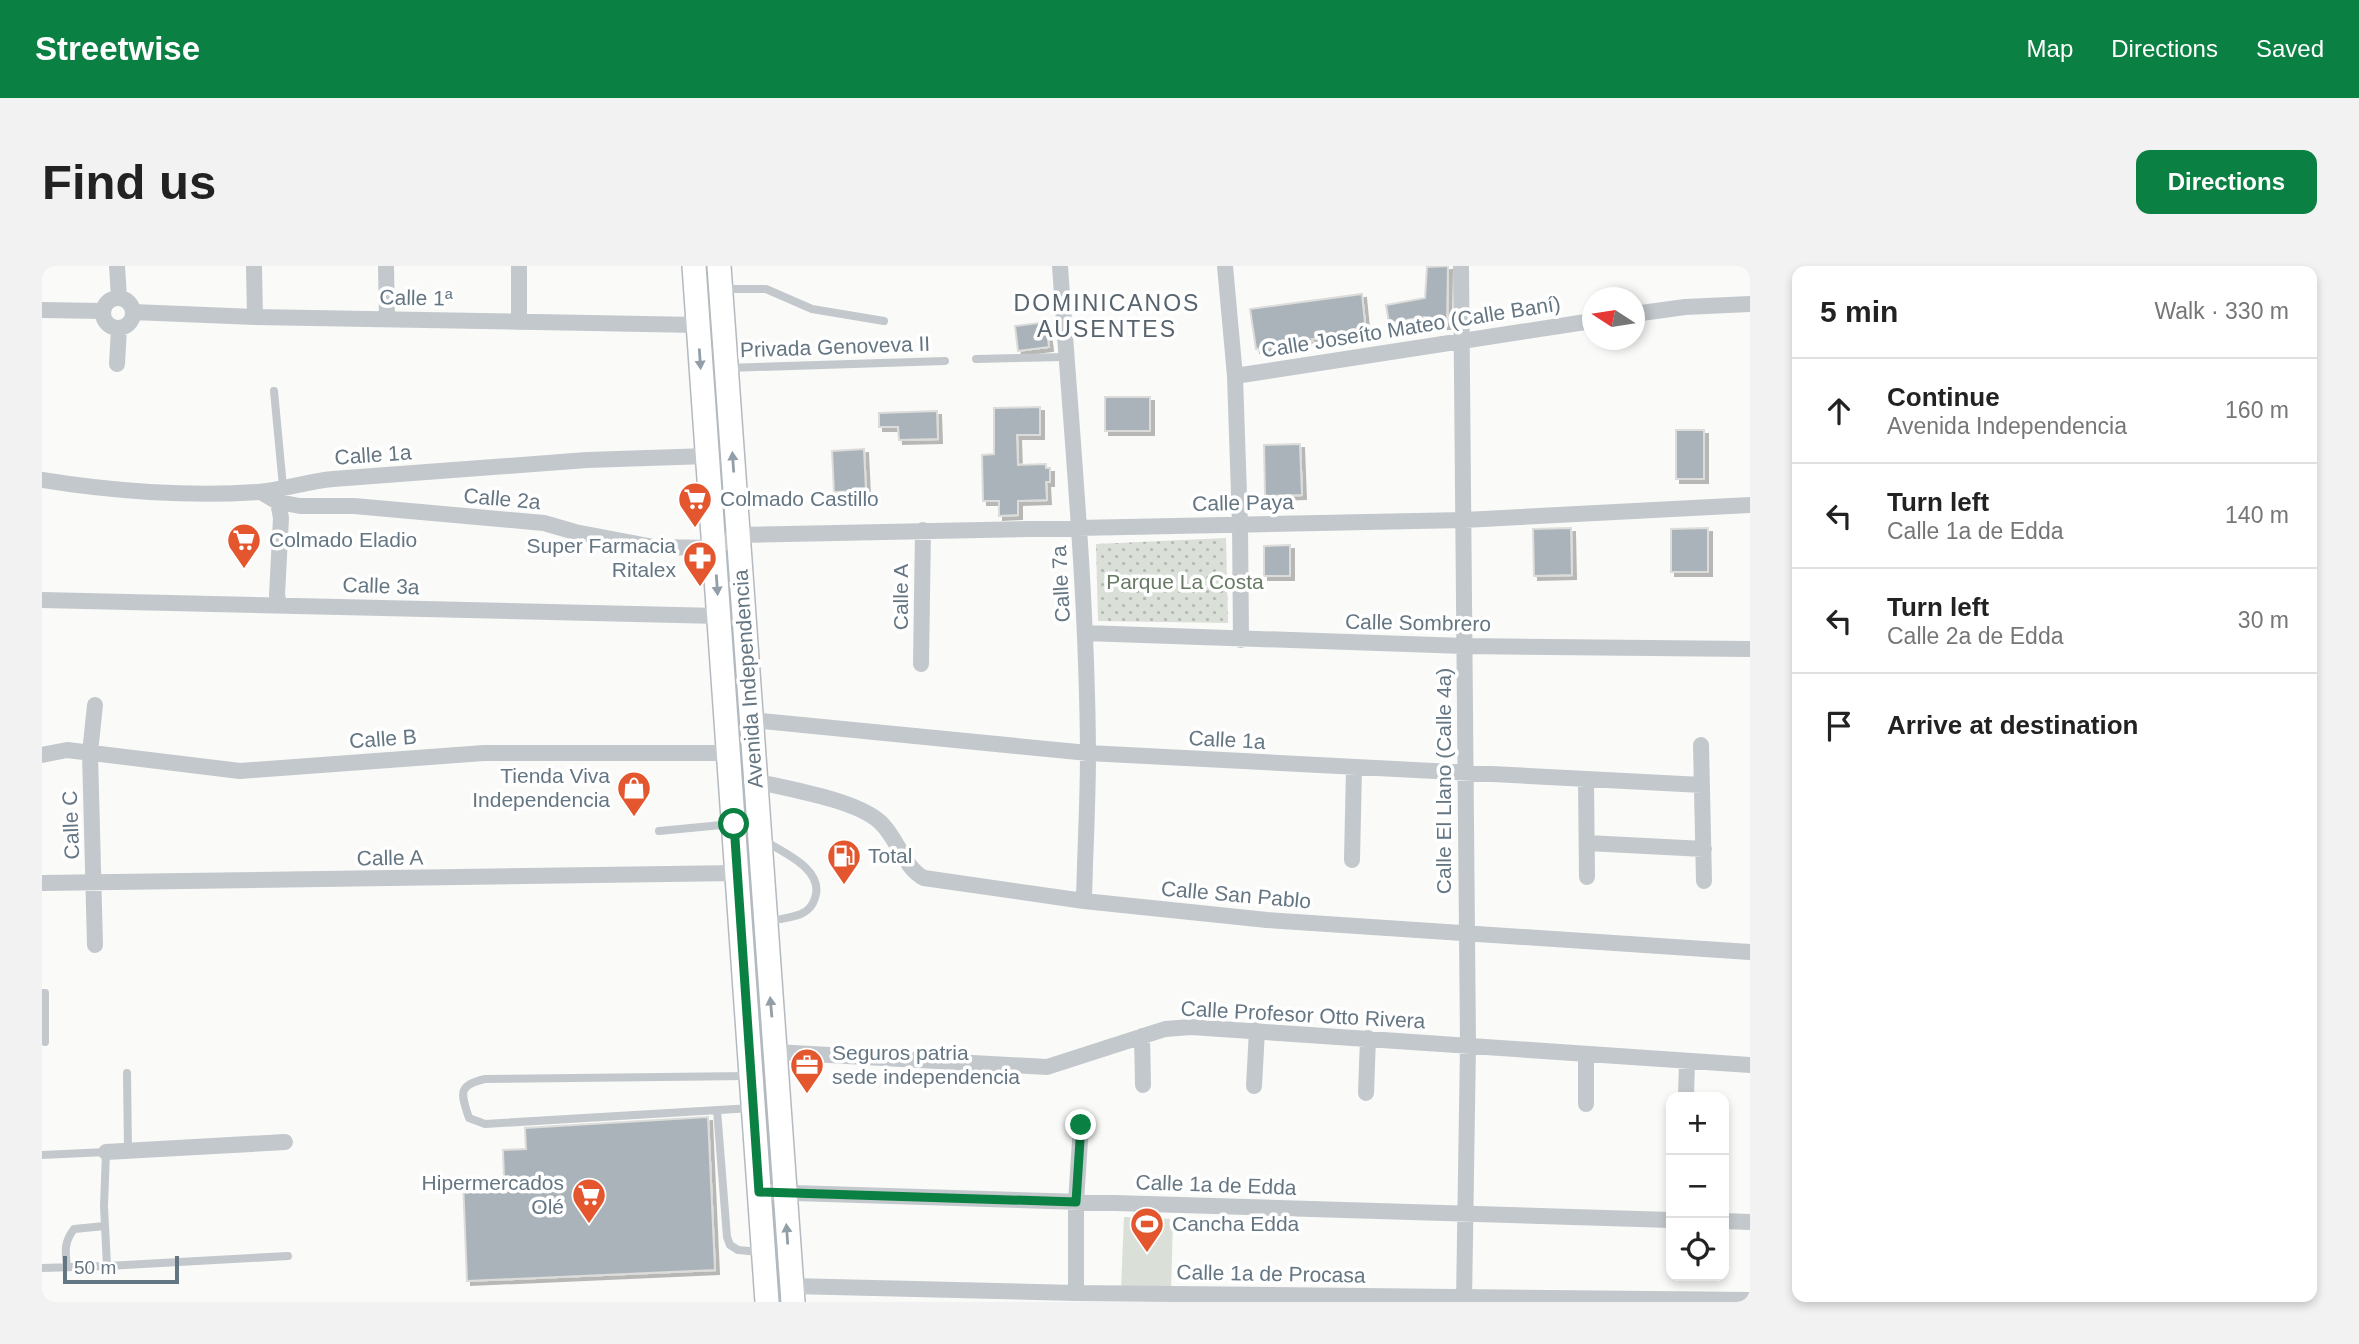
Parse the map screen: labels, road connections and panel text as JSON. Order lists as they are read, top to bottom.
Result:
{
  "streets": {
    "main road": ["Avenida Independencia"],
    "street": [
      "Calle 1ª",
      "Calle Joseíto Mateo (Calle Baní)",
      "Calle 1a",
      "Calle 2a",
      "Calle Paya",
      "Calle 7a",
      "Calle 3a",
      "Calle A",
      "Calle Sombrero",
      "Calle B",
      "Calle El Llano (Calle 4a)",
      "Calle C",
      "Calle San Pablo",
      "Calle Profesor Otto Rivera",
      "Calle 1a de Edda",
      "Calle 1a de Procasa"
    ],
    "lane": ["Privada Genoveva II"]
  },
  "crossings": [
    ["Calle 1ª", "Avenida Independencia"],
    ["Calle Joseíto Mateo (Calle Baní)", "Calle El Llano (Calle 4a)"],
    ["Privada Genoveva II", "Avenida Independencia"],
    ["Calle 1a", "Calle 2a"],
    ["Calle 1a", "Calle 7a"],
    ["Calle 1a", "Avenida Independencia"],
    ["Calle 1a", "Calle El Llano (Calle 4a)"],
    ["Calle 2a", "Calle Paya"],
    ["Calle 2a", "Avenida Independencia"],
    ["Calle Paya", "Calle 7a"],
    ["Calle Paya", "Calle A"],
    ["Calle Paya", "Avenida Independencia"],
    ["Calle Paya", "Calle El Llano (Calle 4a)"],
    ["Calle 7a", "Calle Sombrero"],
    ["Calle 7a", "Calle San Pablo"],
    ["Calle 3a", "Avenida Independencia"],
    ["Calle A", "Avenida Independencia"],
    ["Calle A", "Calle C"],
    ["Calle Sombrero", "Calle El Llano (Calle 4a)"],
    ["Avenida Independencia", "Calle B"],
    ["Avenida Independencia", "Calle San Pablo"],
    ["Avenida Independencia", "Calle Profesor Otto Rivera"],
    ["Avenida Independencia", "Calle 1a de Edda"],
    ["Avenida Independencia", "Calle 1a de Procasa"],
    ["Calle B", "Calle C"],
    ["Calle El Llano (Calle 4a)", "Calle San Pablo"],
    ["Calle El Llano (Calle 4a)", "Calle Profesor Otto Rivera"],
    ["Calle El Llano (Calle 4a)", "Calle 1a de Edda"],
    ["Calle El Llano (Calle 4a)", "Calle 1a de Procasa"]
  ],
  "districts": ["DOMINICANOS AUSENTES"],
  "parks": ["Parque La Costa"],
  "places": {
    "supermarket": ["Colmado Castillo", "Colmado Eladio", "Hipermercados Olé"],
    "pharmacy": ["Super Farmacia Ritalex"],
    "shop": ["Tienda Viva Independencia"],
    "fuel station": ["Total"],
    "office": ["Seguros patria sede independencia"],
    "sports": ["Cancha Edda"]
  },
  "scale_bar": "50 m",
  "north": "left",
  "page": {
    "header": "Streetwise",
    "nav": ["Map", "Directions", "Saved"],
    "buttons": "Directions",
    "title": "Find us",
    "heading": ["5 min", "Walk · 330 m"],
    "list": [
      ["Continue", "Avenida Independencia", "160 m"],
      ["Turn left", "Calle 1a de Edda", "140 m"],
      ["Turn left", "Calle 2a de Edda", "30 m"],
      "Arrive at destination"
    ],
    "map_buttons": ["+", "−"],
    "scale": "50 m"
  }
}
